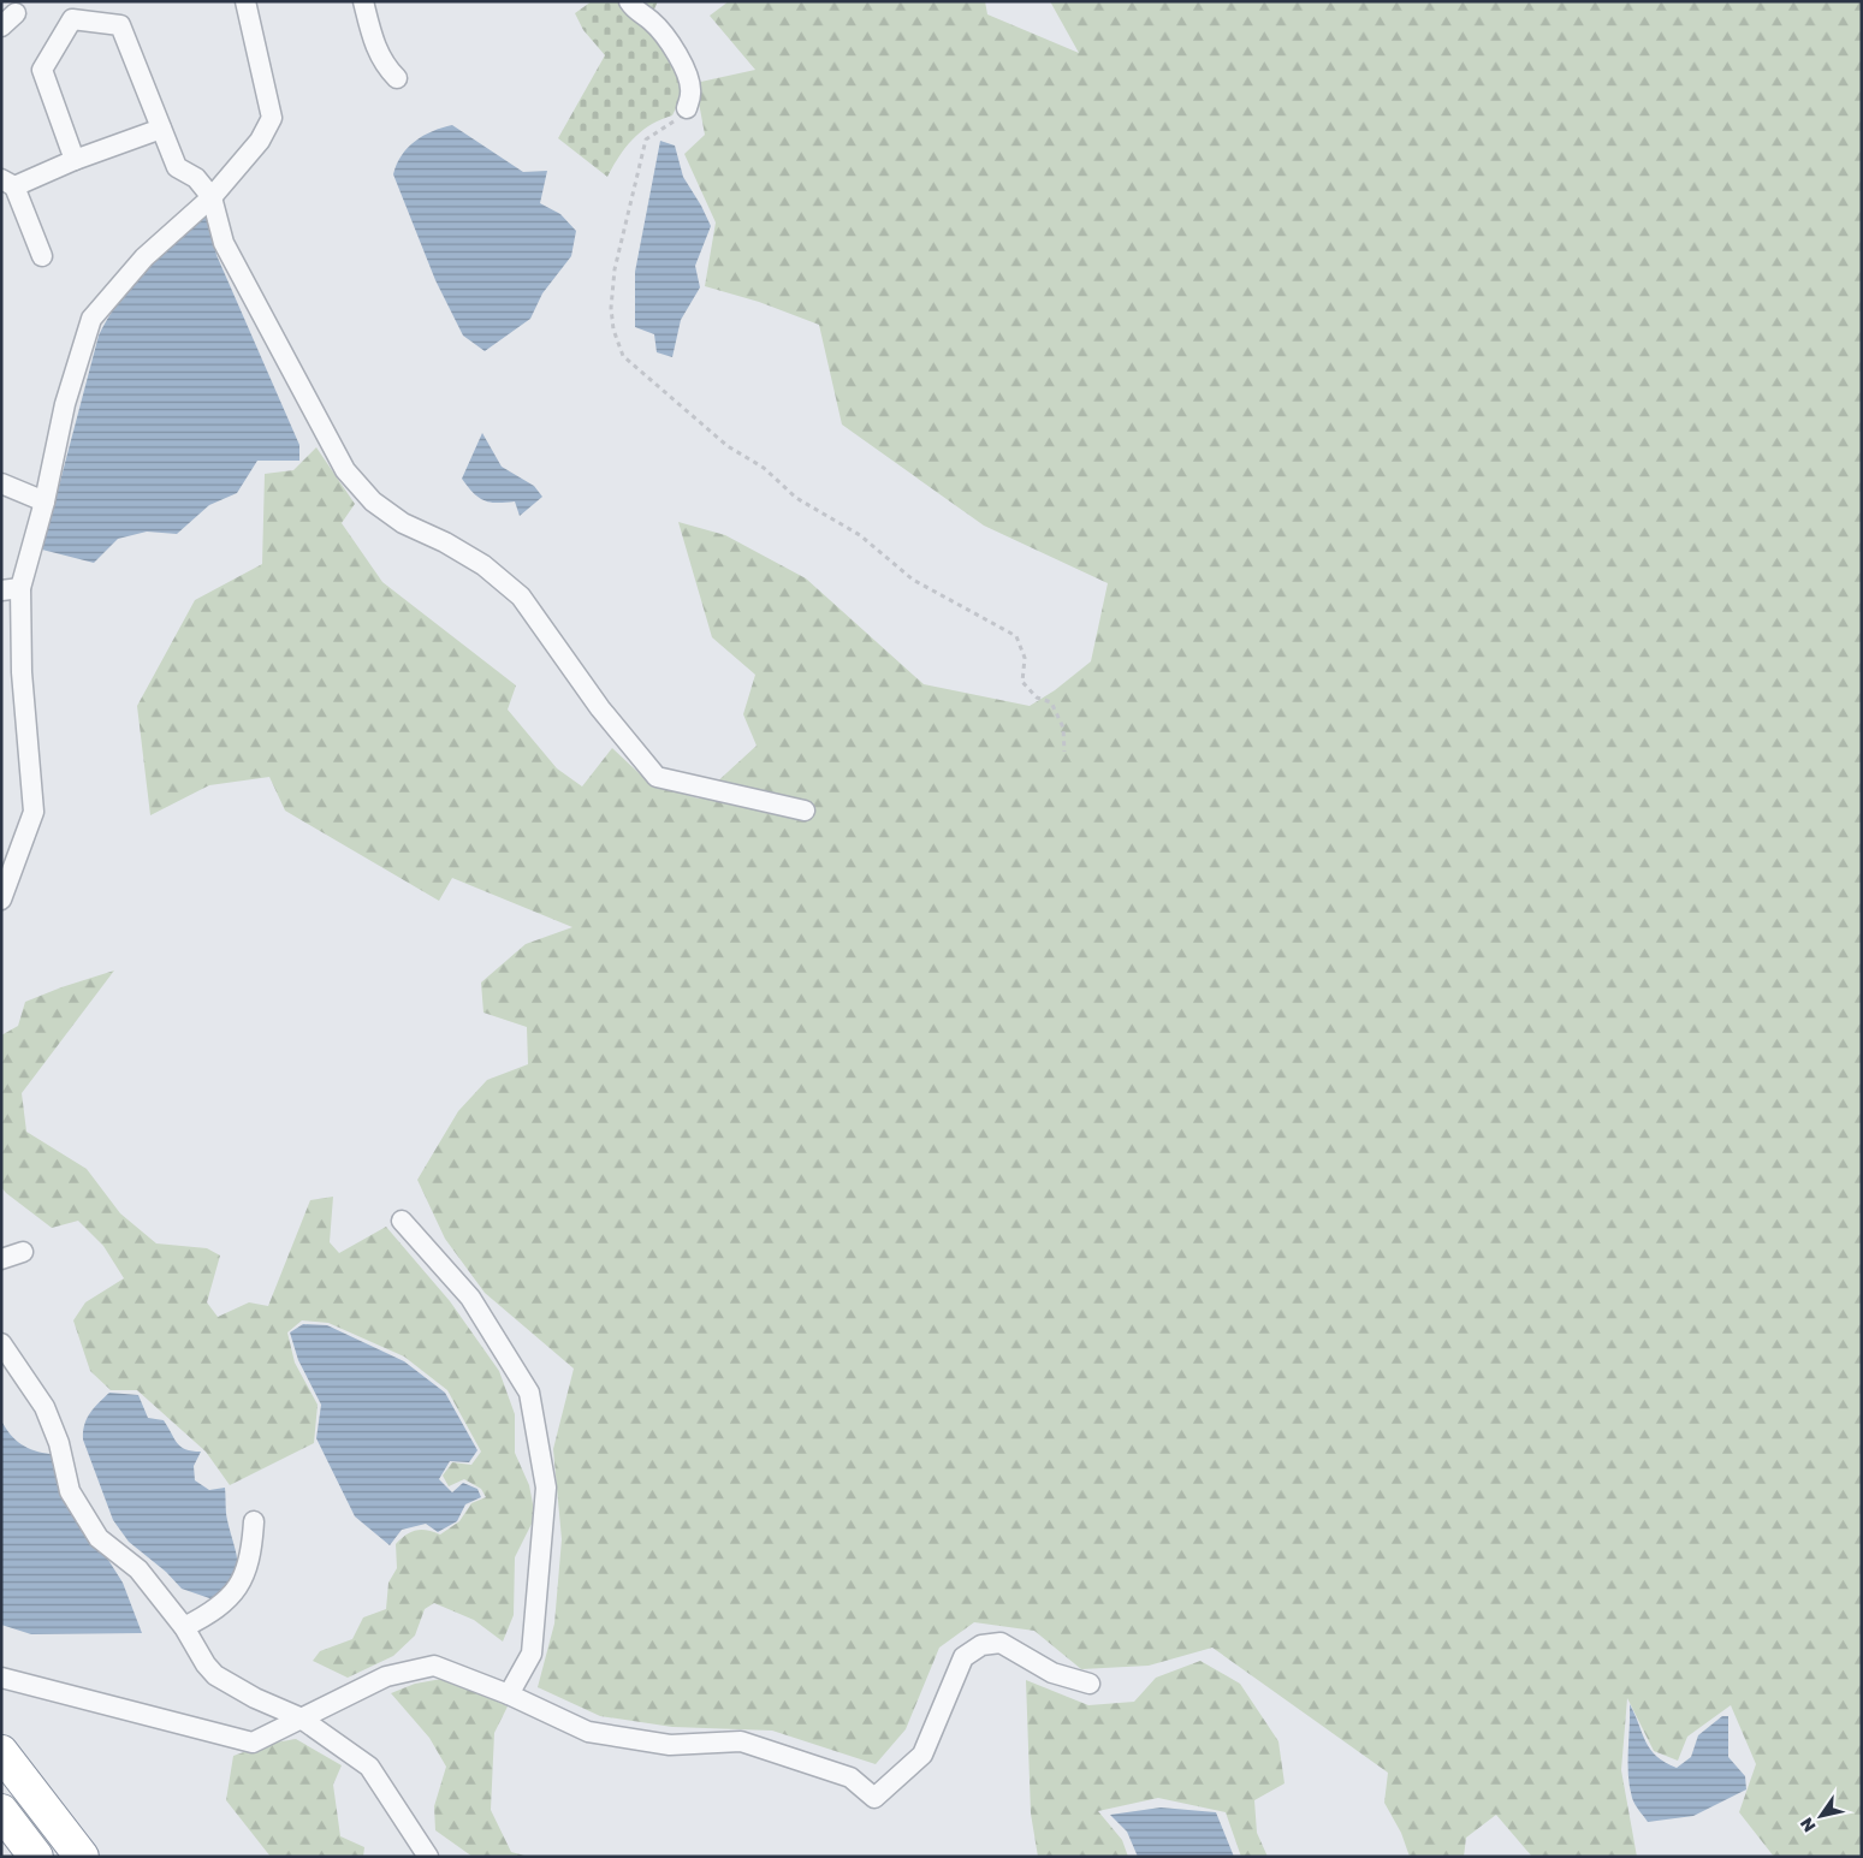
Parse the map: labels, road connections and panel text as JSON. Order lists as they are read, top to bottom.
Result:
{
  "north": "bottom left"
}
